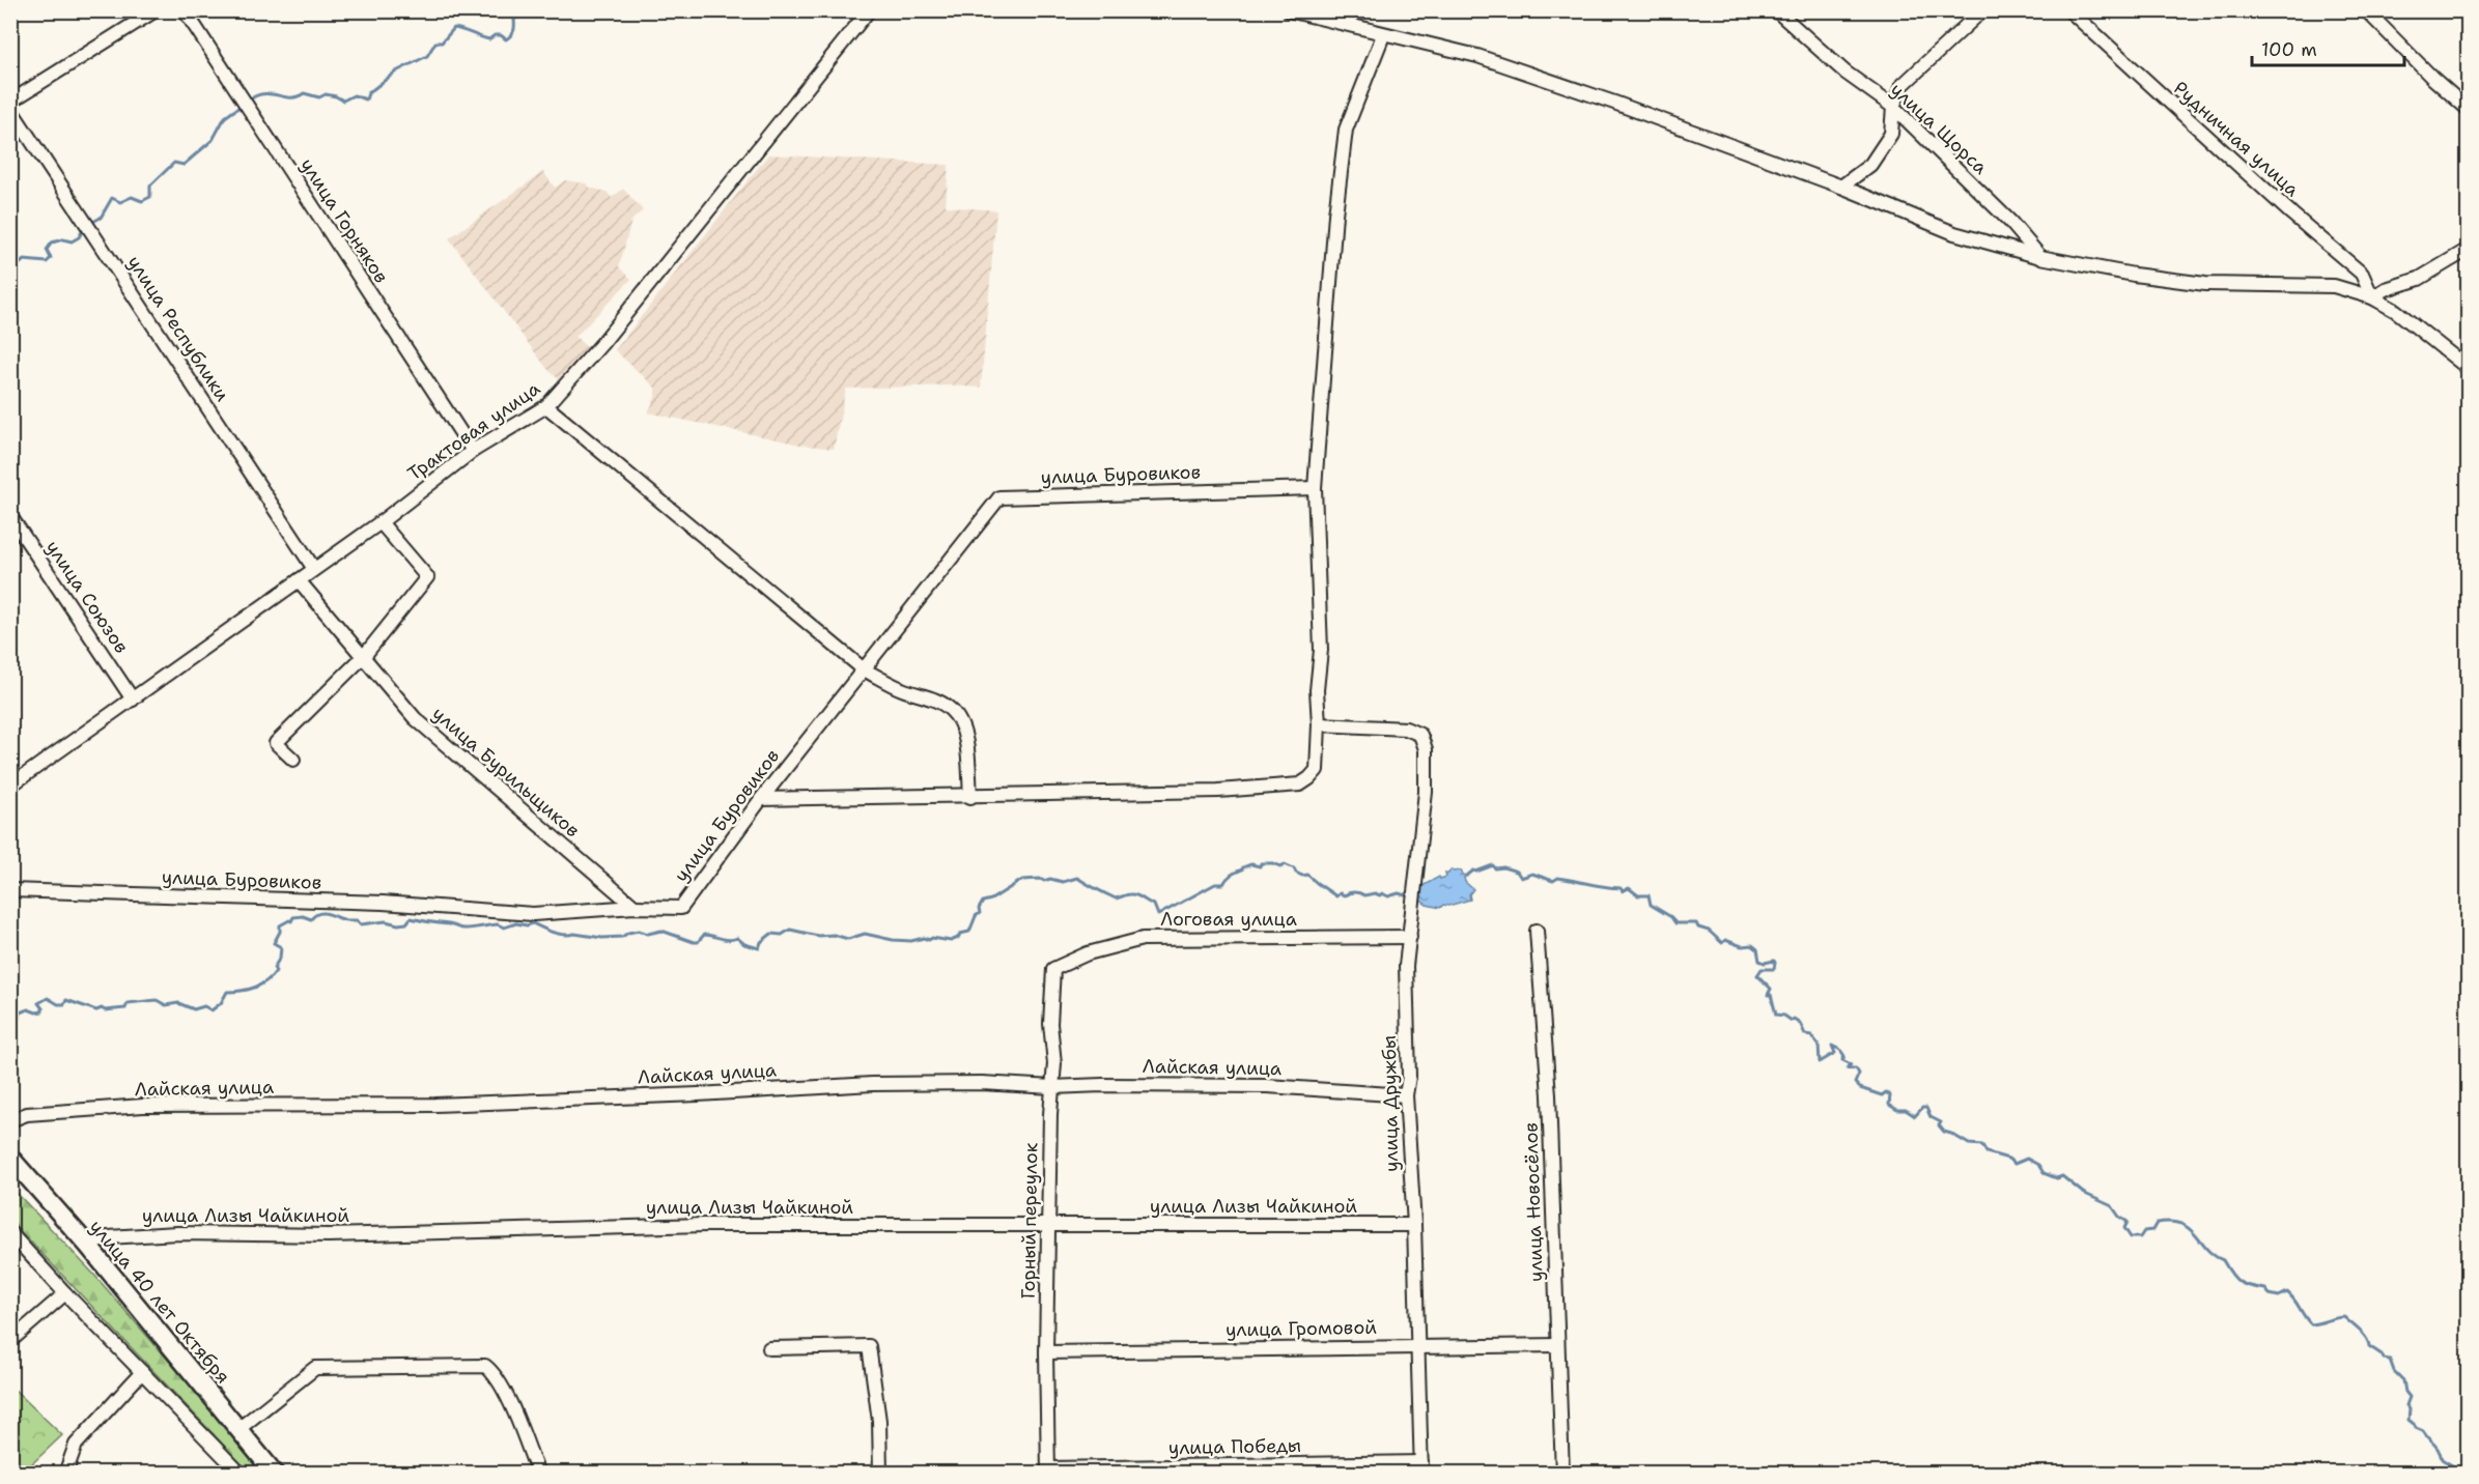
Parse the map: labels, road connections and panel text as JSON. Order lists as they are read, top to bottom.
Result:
{
  "streets": {
    "main road": ["улица 40 лет Октября"],
    "street": [
      "улица Щорса",
      "Рудничная улица",
      "улица Горняков",
      "улица Республики",
      "Трактовая улица",
      "улица Буровиков",
      "улица Союзов",
      "улица Бурильщиков",
      "Логовая улица",
      "Лайская улица",
      "улица Дружбы",
      "улица Новосёлов",
      "улица Лизы Чайкиной",
      "Горный переулок",
      "улица Громовой",
      "улица Победы"
    ]
  },
  "crossings": [
    ["улица Горняков", "Трактовая улица"],
    ["улица Республики", "Трактовая улица"],
    ["Трактовая улица", "улица Союзов"],
    ["Трактовая улица", "улица Бурильщиков"],
    ["улица Буровиков", "улица Бурильщиков"],
    ["Логовая улица", "улица Дружбы"],
    ["Логовая улица", "Горный переулок"],
    ["Лайская улица", "улица Дружбы"],
    ["Лайская улица", "Горный переулок"],
    ["улица Дружбы", "улица Лизы Чайкиной"],
    ["улица Дружбы", "улица Громовой"],
    ["улица Дружбы", "улица Победы"],
    ["улица Новосёлов", "улица Громовой"],
    ["улица Лизы Чайкиной", "Горный переулок"],
    ["улица Лизы Чайкиной", "улица 40 лет Октября"],
    ["Горный переулок", "улица Громовой"],
    ["Горный переулок", "улица Победы"]
  ],
  "scale_bar": "100 m"
}
